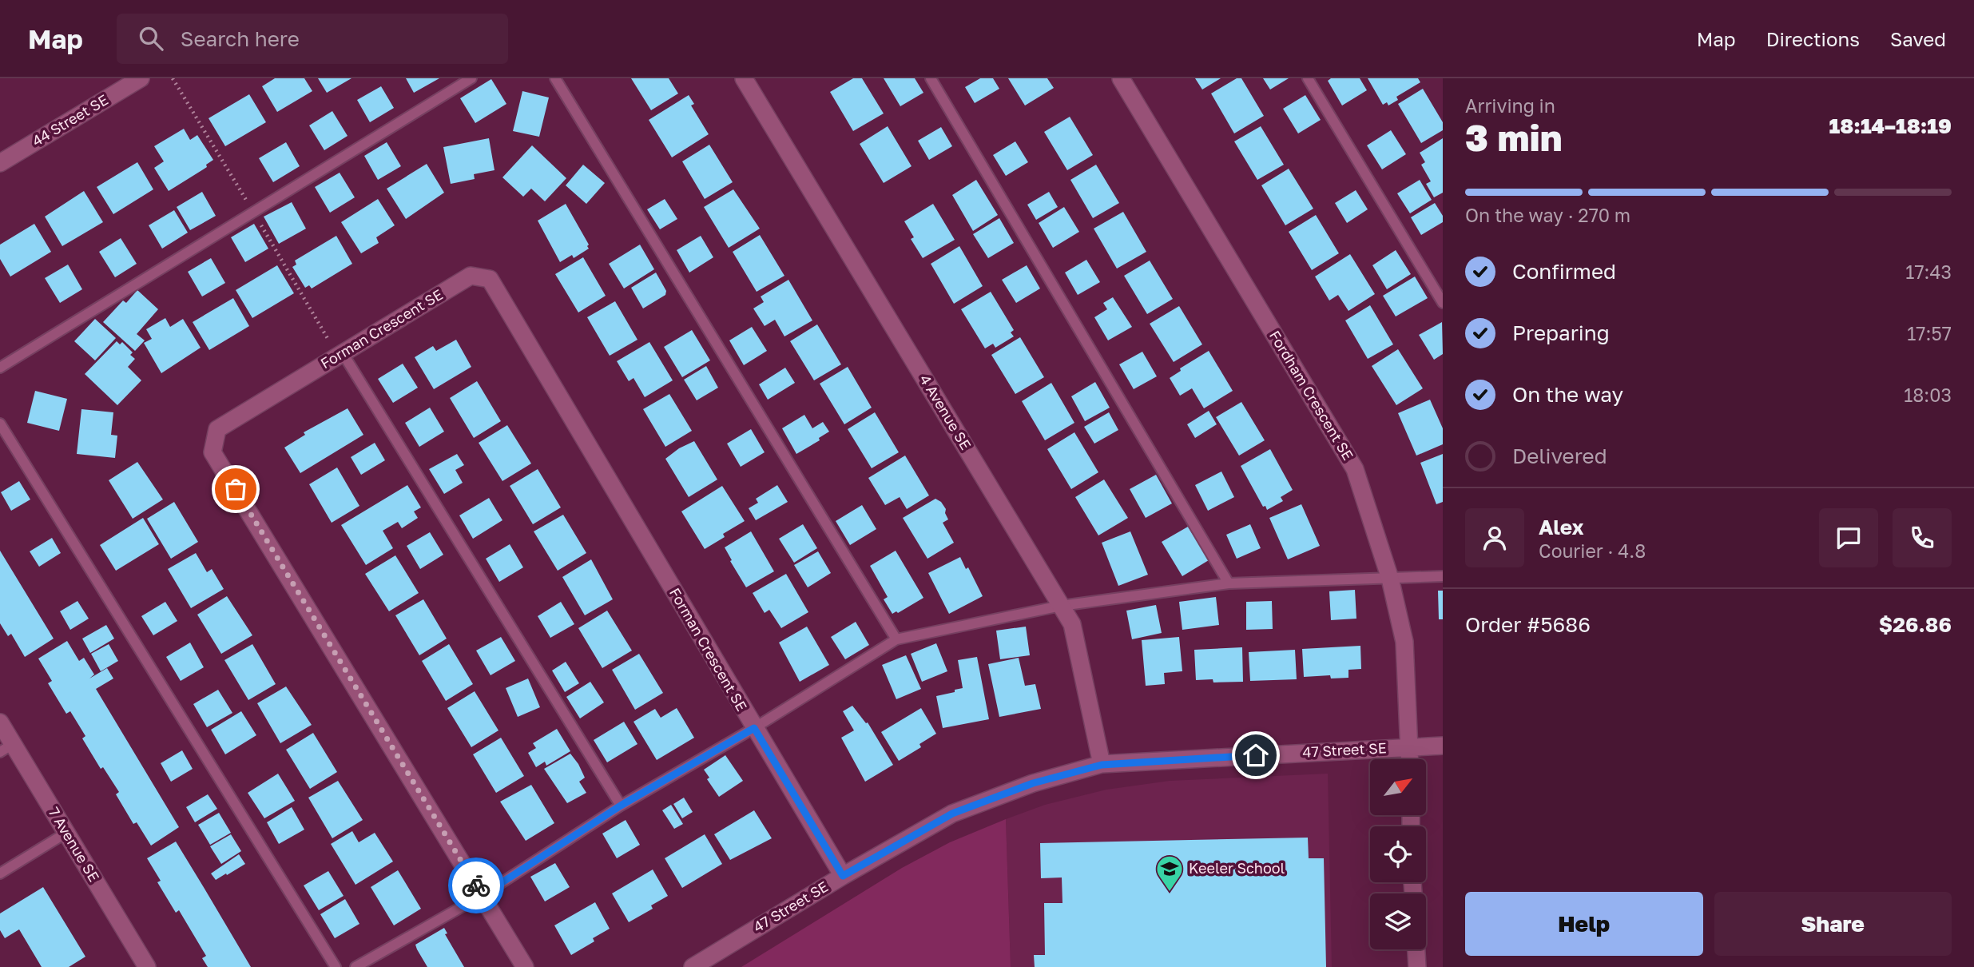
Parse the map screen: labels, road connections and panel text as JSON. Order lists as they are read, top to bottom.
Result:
{
  "streets": {
    "street": [
      "44 Street SE",
      "Forman Crescent SE",
      "Fordham Crescent SE",
      "4 Avenue SE",
      "47 Street SE",
      "7 Avenue SE"
    ]
  },
  "crossings": [
    ["Forman Crescent SE", "47 Street SE"],
    ["Fordham Crescent SE", "47 Street SE"],
    ["4 Avenue SE", "47 Street SE"]
  ],
  "places": {
    "school or university": ["Keeler School"]
  },
  "north": "top right",
  "page": {
    "header": "Map",
    "search": "Search here",
    "nav": ["Map", "Directions", "Saved"],
    "heading": ["3 min", "Arriving in", "18:14–18:19"],
    "panel": [
      "Alex",
      "Courier · 4.8",
      "Order #5686",
      "$26.86"
    ],
    "bar": "On the way · 270 m",
    "list": [
      ["Confirmed", "17:43"],
      ["Preparing", "17:57"],
      ["On the way", "18:03"],
      "Delivered"
    ],
    "buttons": ["Help", "Share"]
  }
}
